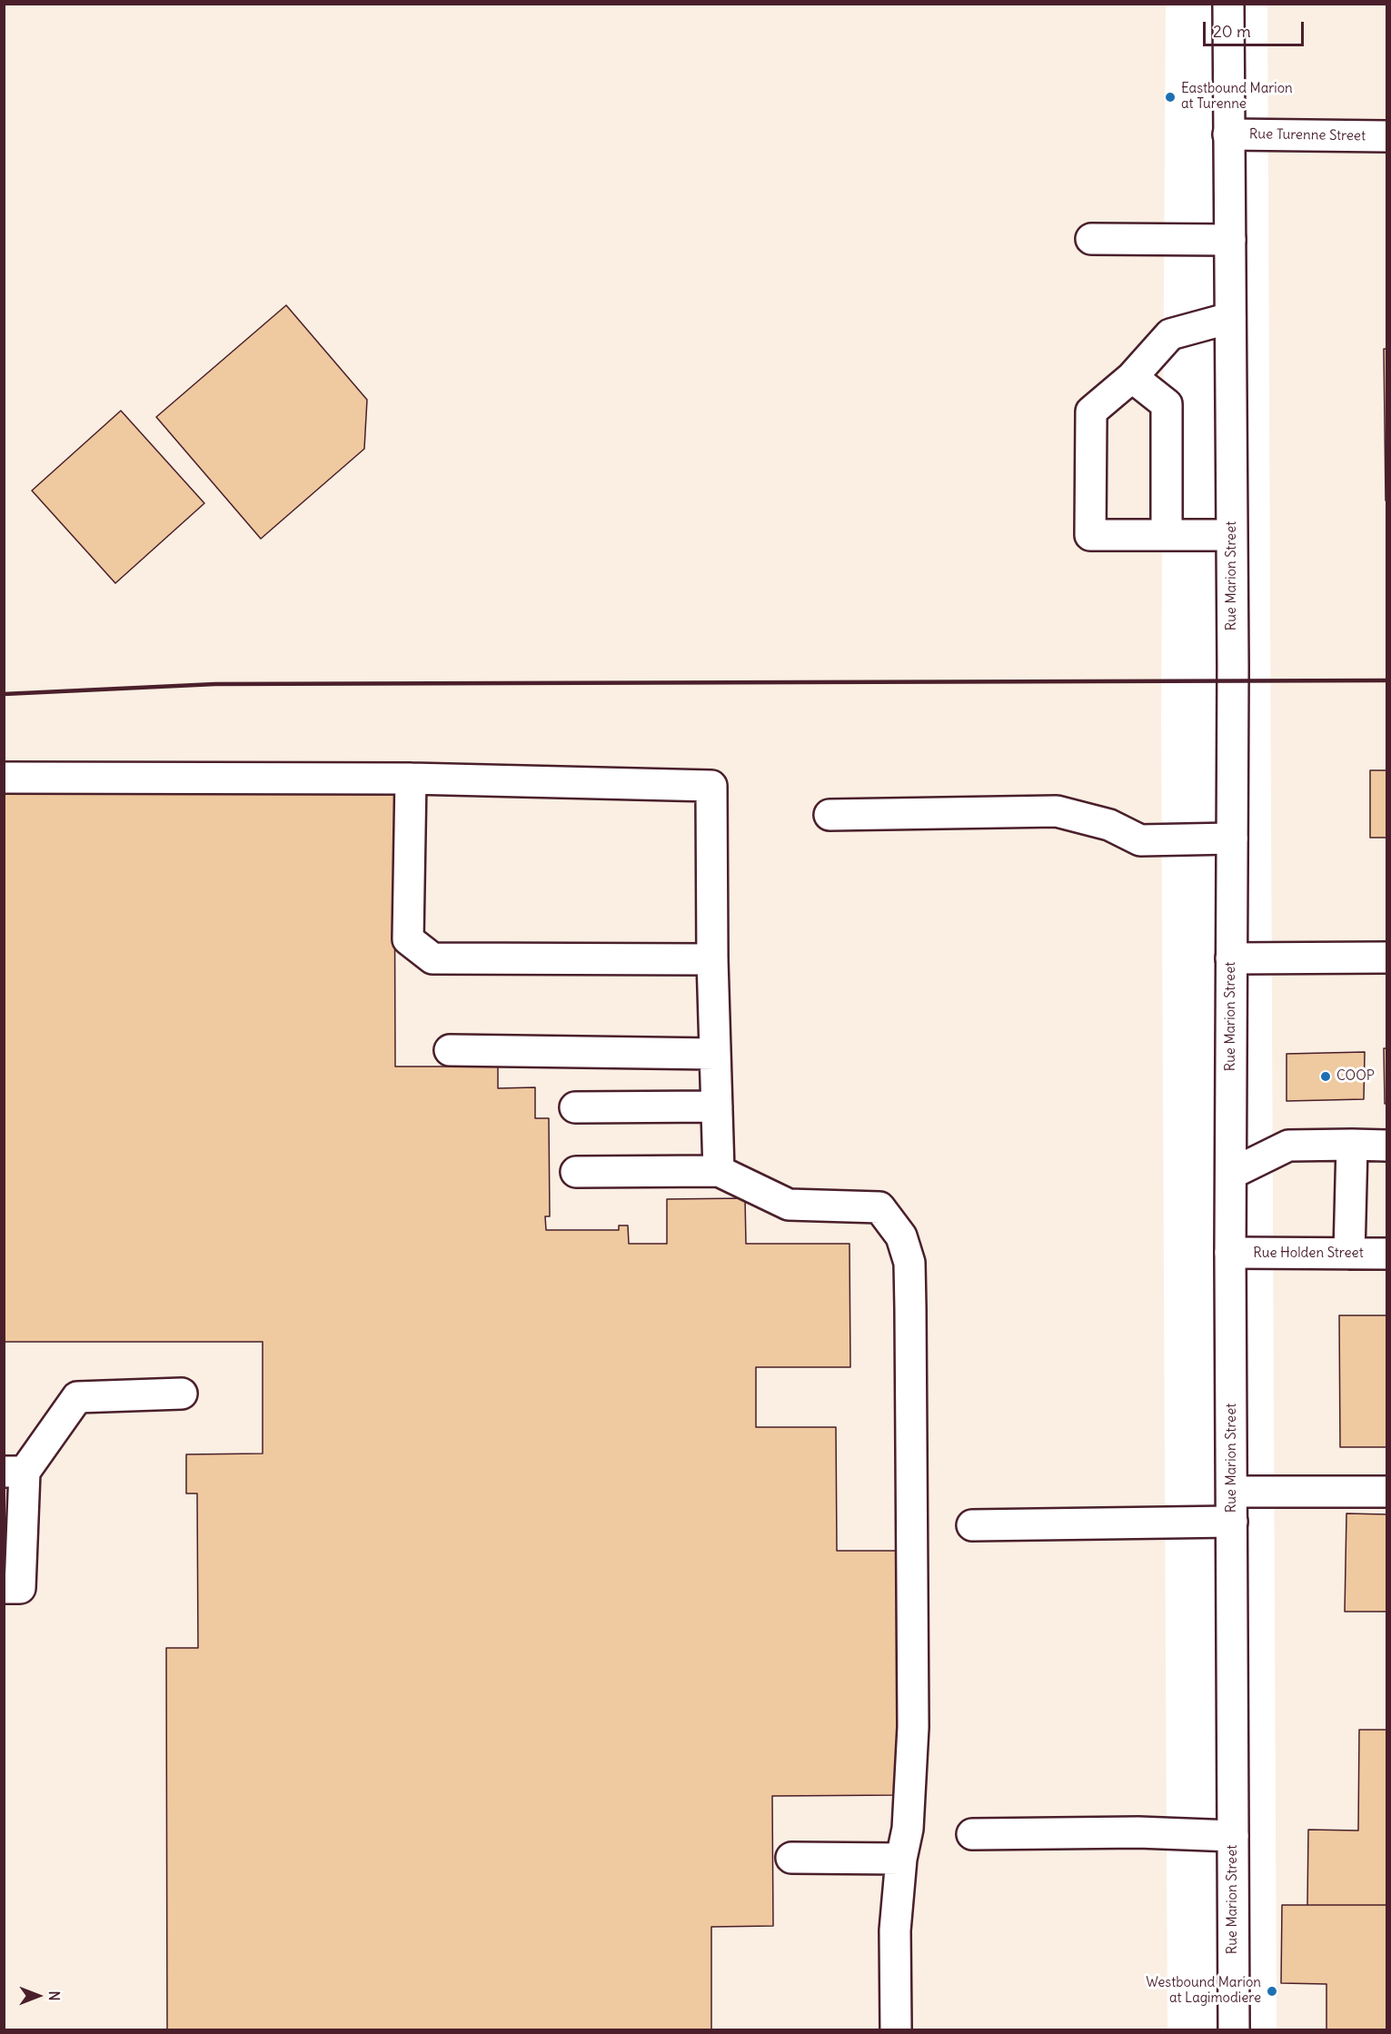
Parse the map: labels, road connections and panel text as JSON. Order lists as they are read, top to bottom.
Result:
{
  "streets": {
    "main road": ["Rue Turenne Street", "Rue Marion Street", "Rue Holden Street"]
  },
  "crossings": [
    ["Rue Turenne Street", "Rue Marion Street"],
    ["Rue Marion Street", "Rue Holden Street"]
  ],
  "places": ["Eastbound Marion at Turenne", "COOP", "Westbound Marion at Lagimodiere"],
  "scale_bar": "20 m",
  "north": "right"
}
